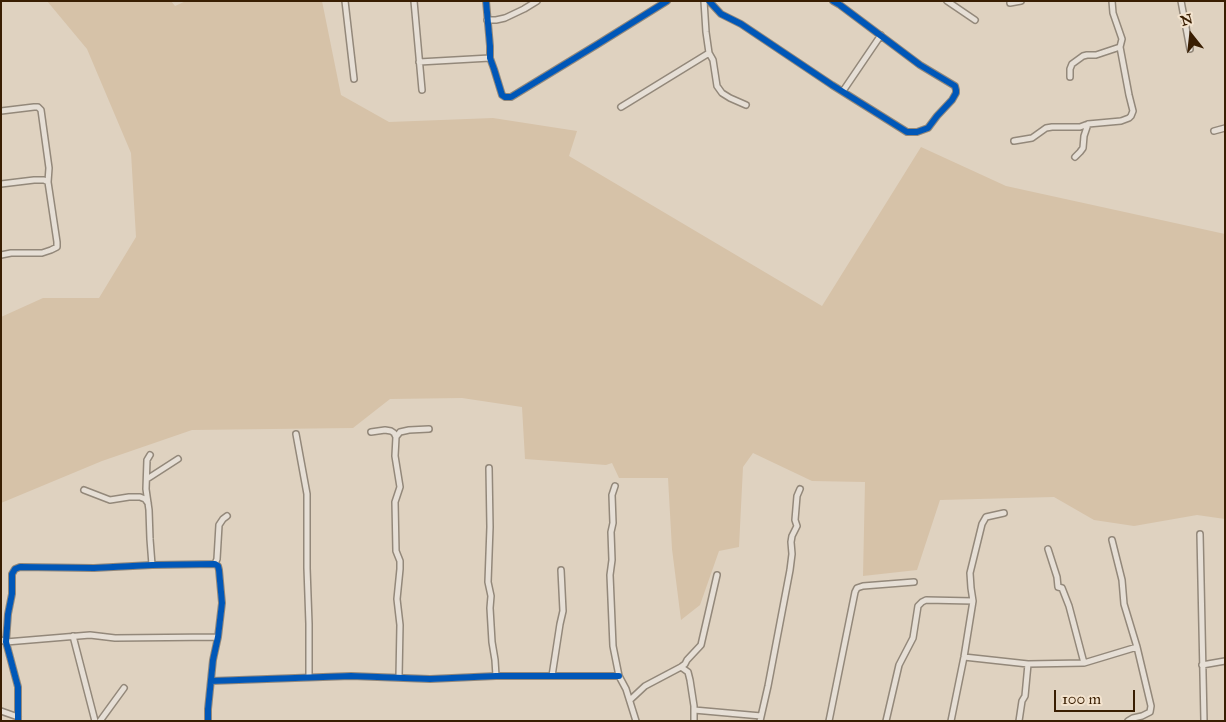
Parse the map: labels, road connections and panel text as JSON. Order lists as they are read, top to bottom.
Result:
{
  "scale_bar": "100 m",
  "north": "top"
}
